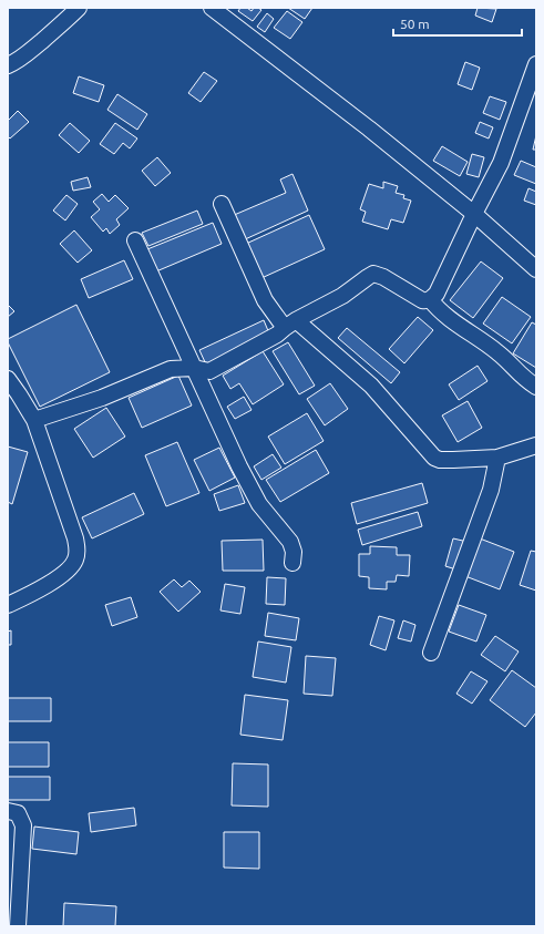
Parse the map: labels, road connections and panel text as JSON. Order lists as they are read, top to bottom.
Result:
{
  "scale_bar": "50 m"
}
